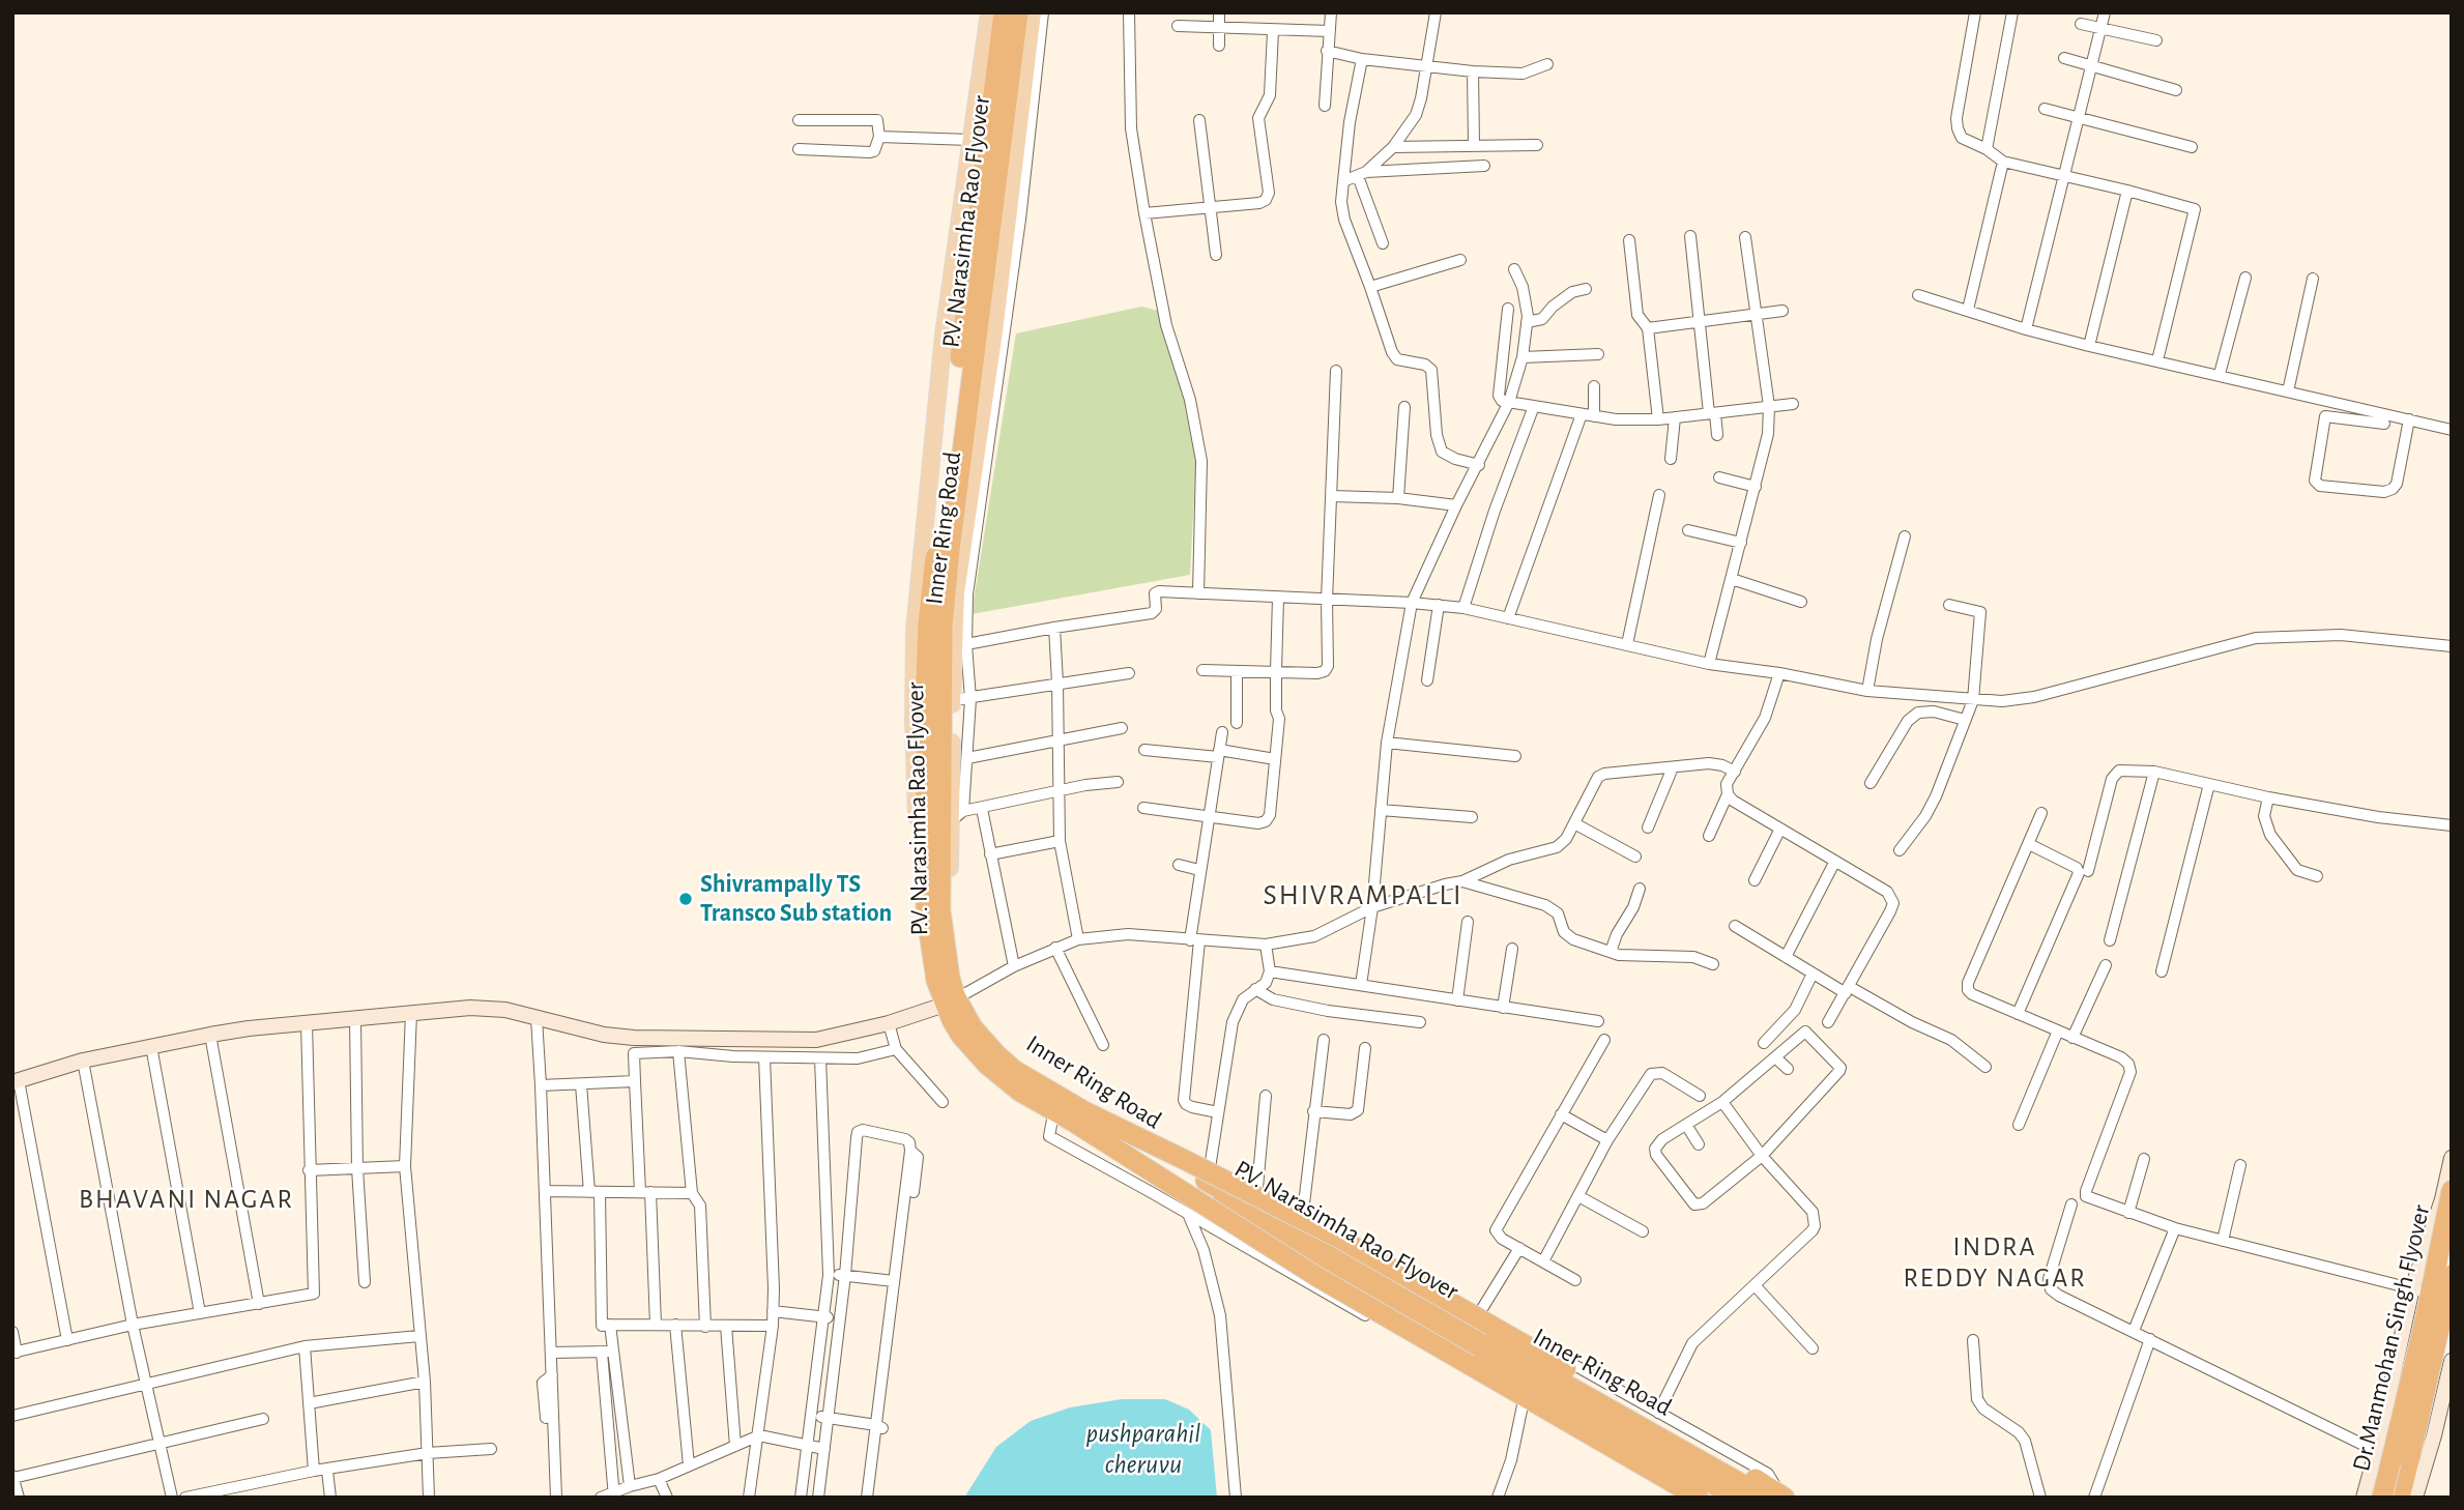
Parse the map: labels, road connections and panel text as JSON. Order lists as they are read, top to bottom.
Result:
{
  "streets": {
    "highway": ["P.V. Narasimha Rao Flyover", "Dr.Manmohan Singh Flyover"],
    "main road": ["Inner Ring Road"]
  },
  "crossings": [
    ["P.V. Narasimha Rao Flyover", "Inner Ring Road"]
  ],
  "districts": ["SHIVRAMPALLI", "BHAVANI NAGAR", "INDRA REDDY NAGAR"],
  "water": ["pushparahil cheruvu"],
  "places": ["Shivrampally TS Transco Sub station"]
}
